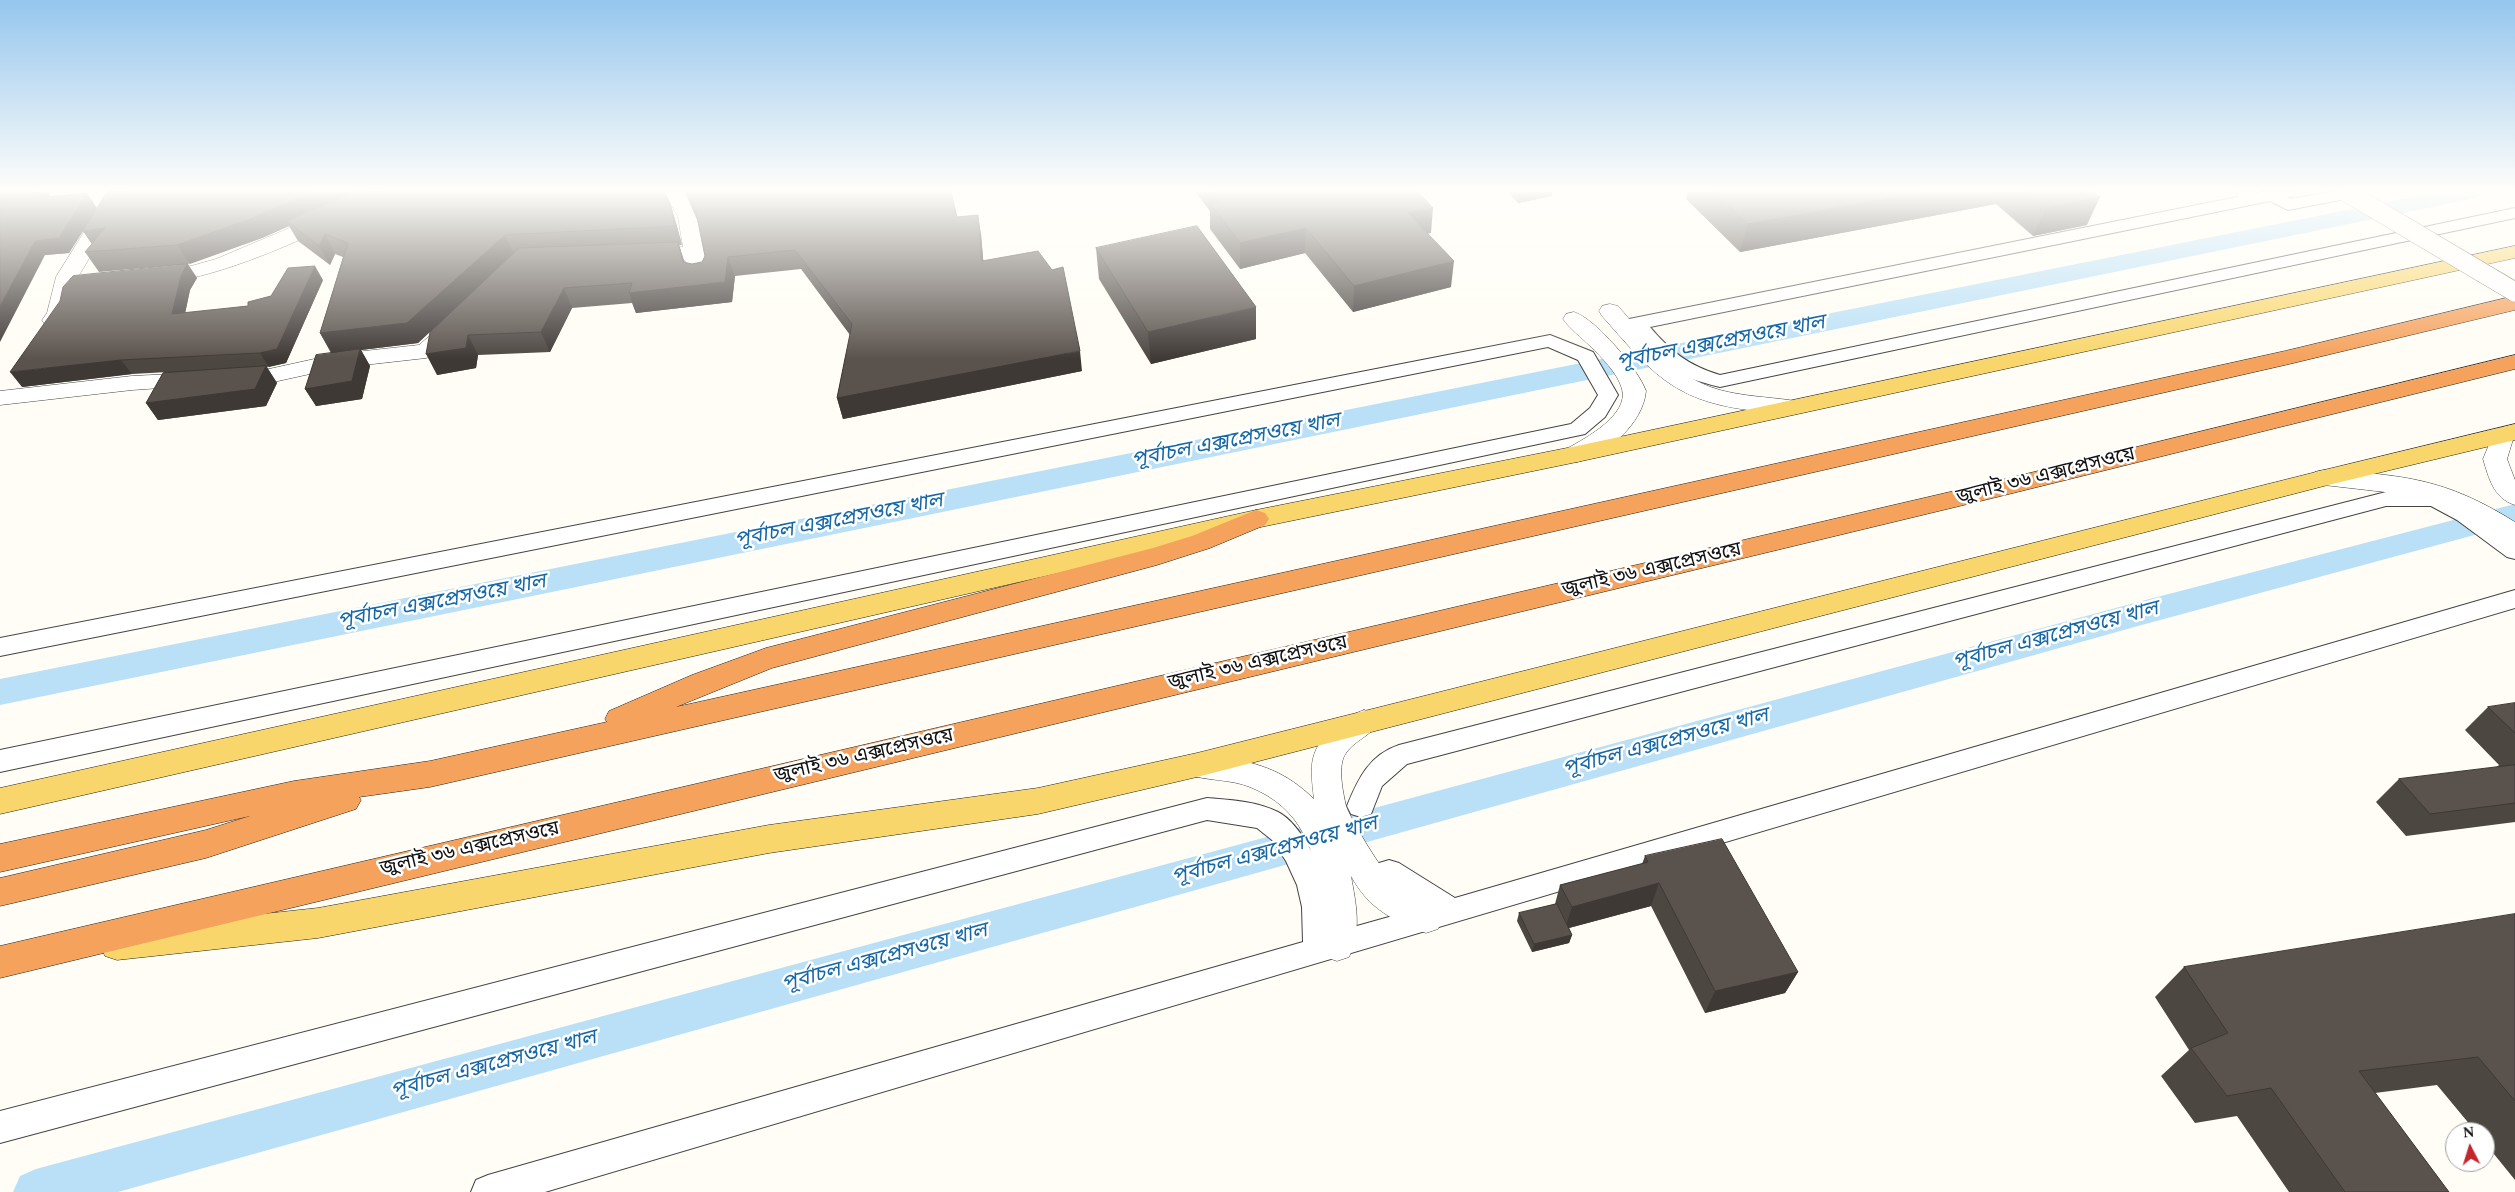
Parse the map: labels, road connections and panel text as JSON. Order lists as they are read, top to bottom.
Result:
{
  "streets": {
    "highway": ["জুলাই ৩৬ এক্সপ্রেসওয়ে"]
  },
  "water": ["পূর্বাচল এক্সপ্রেসওয়ে খাল"],
  "north": "top"
}
